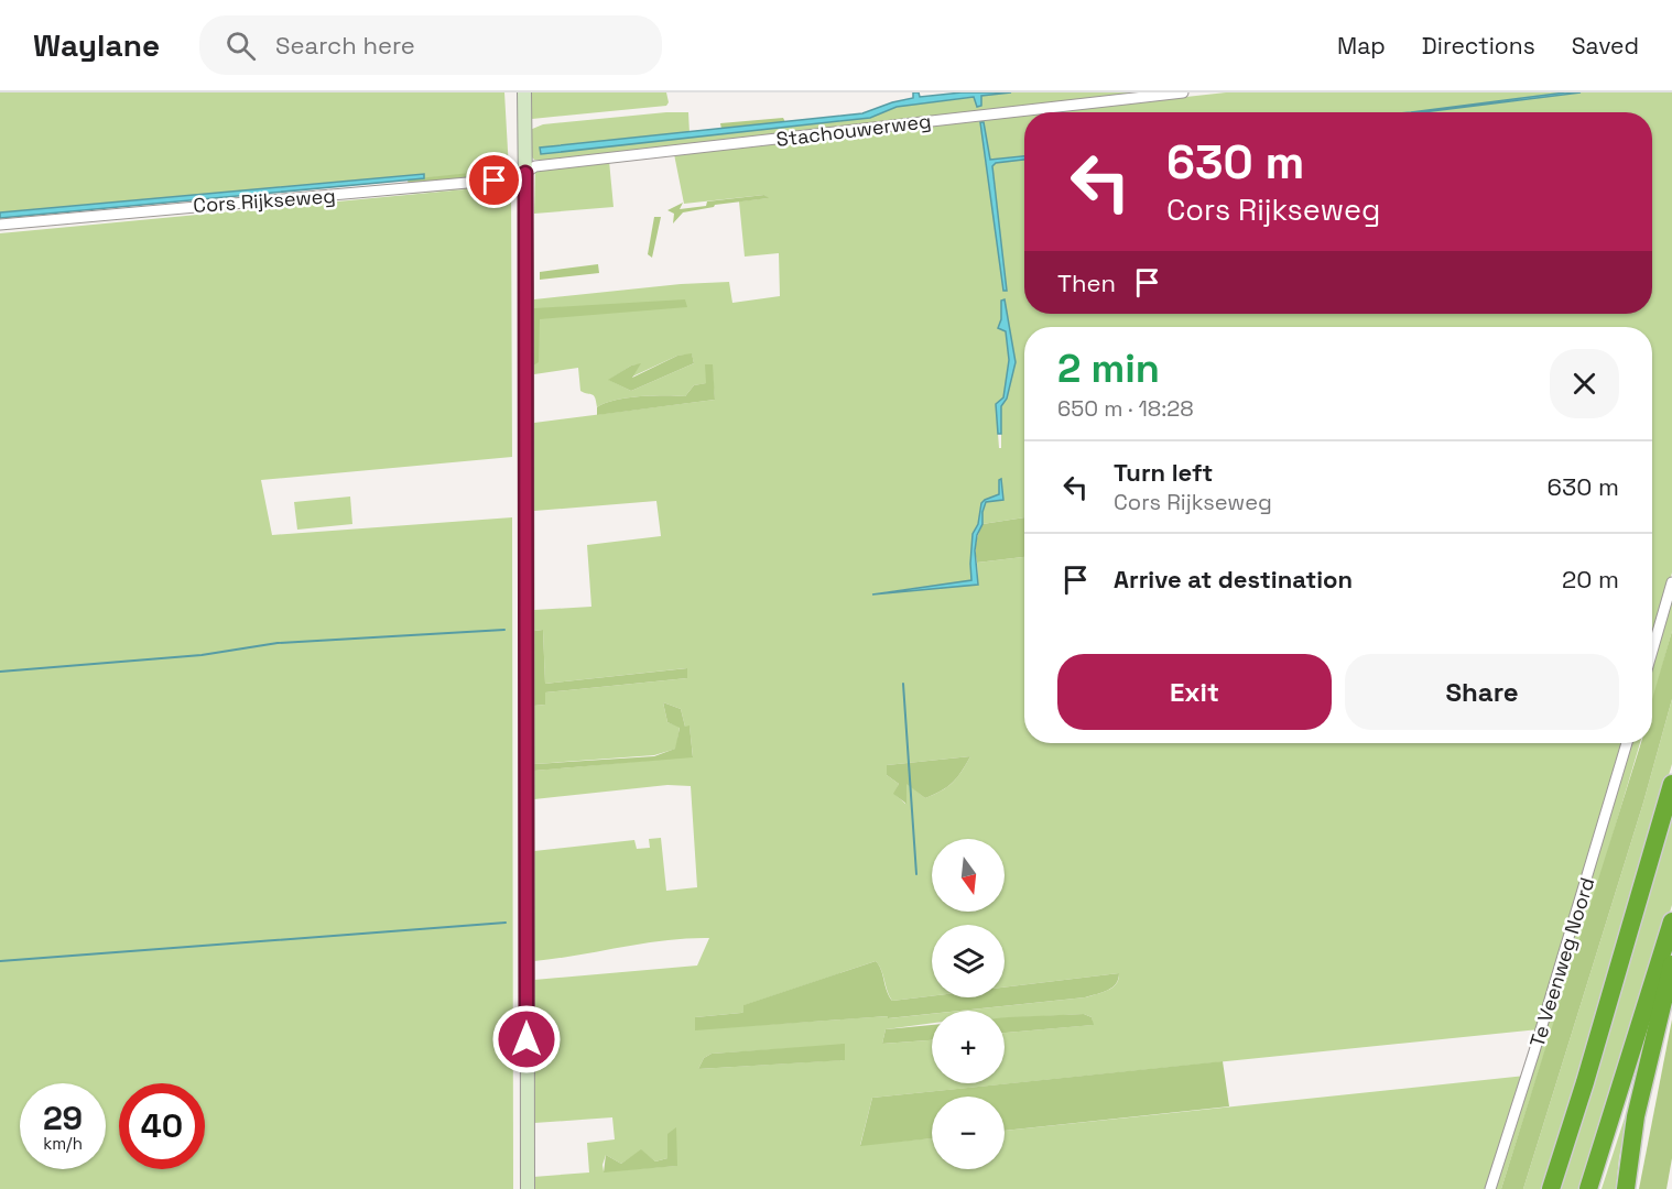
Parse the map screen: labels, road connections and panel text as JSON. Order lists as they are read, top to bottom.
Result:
{
  "streets": {
    "street": ["Stachouwerweg", "Cors Rijkseweg", "Te Veenweg Noord"]
  },
  "crossings": [
    ["Stachouwerweg", "Cors Rijkseweg"]
  ],
  "north": "bottom",
  "page": {
    "header": "Waylane",
    "search": "Search here",
    "nav": ["Map", "Directions", "Saved"],
    "turn": ["630 m", "Cors Rijkseweg"],
    "then": "Then",
    "heading": ["2 min", "650 m · 18:28"],
    "list": [
      {
        "name": "Turn left",
        "note": "Cors Rijkseweg",
        "value": "630 m"
      },
      {
        "name": "Arrive at destination",
        "value": "20 m"
      }
    ],
    "buttons": ["Exit", "Share"],
    "map_buttons": ["+", "−"],
    "speed": "29 km/h",
    "limit": "40"
  }
}
